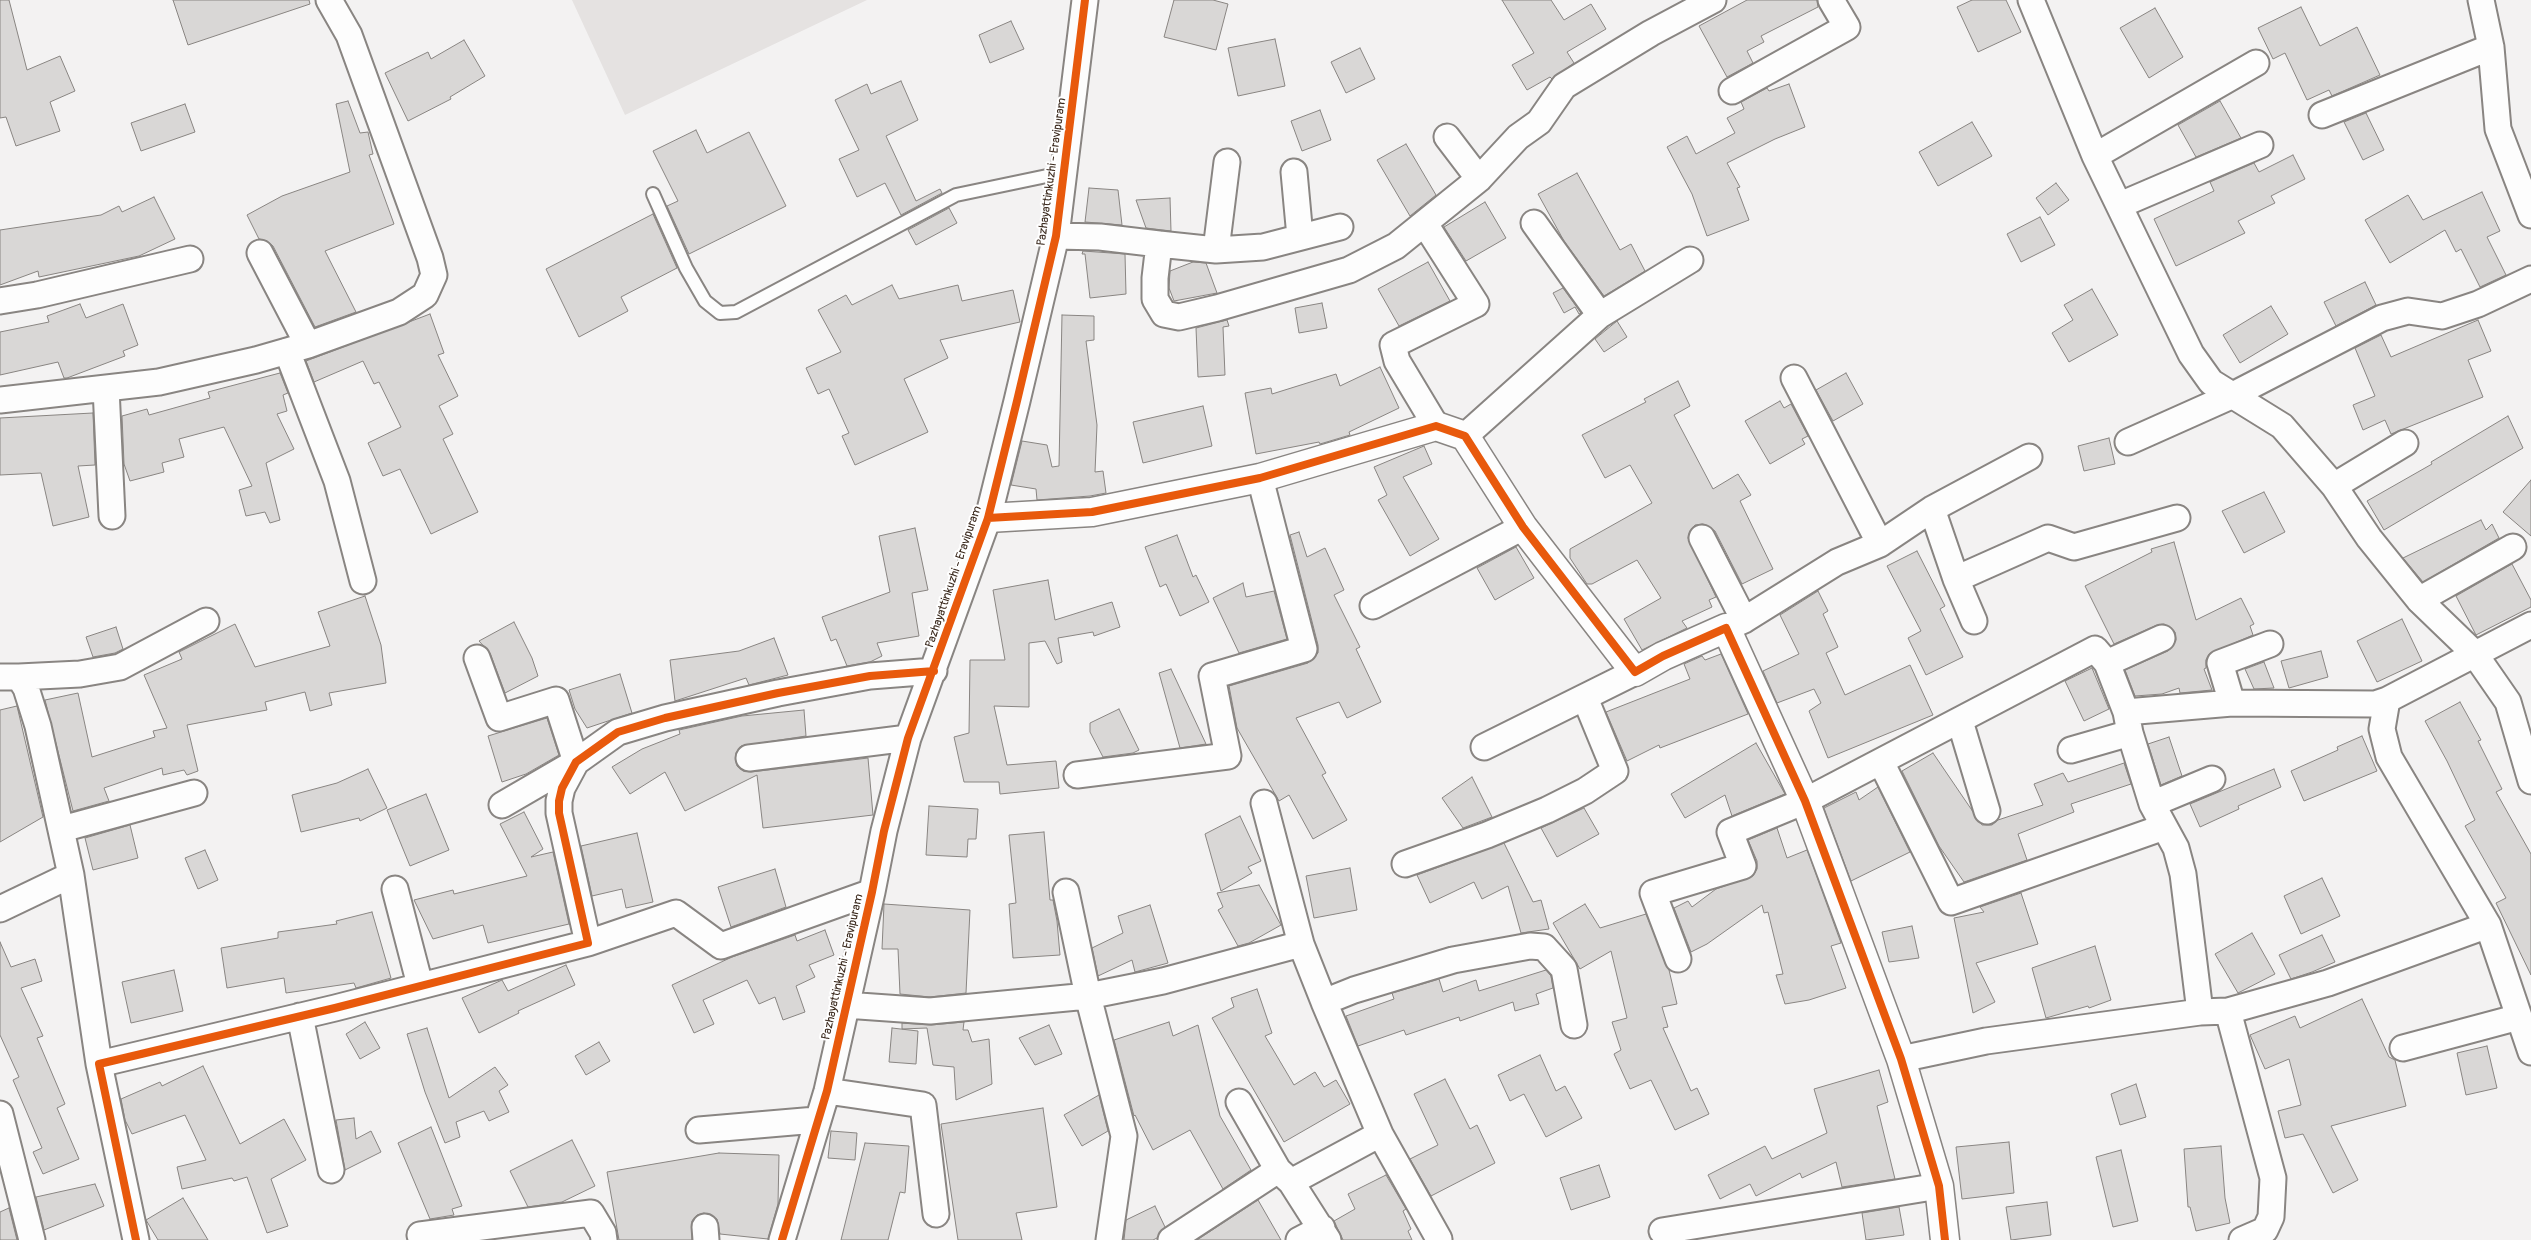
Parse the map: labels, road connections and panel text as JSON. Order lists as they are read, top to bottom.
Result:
{
  "streets": {
    "street": ["Pazhayattinkuzhi - Eravipuram"]
  }
}
